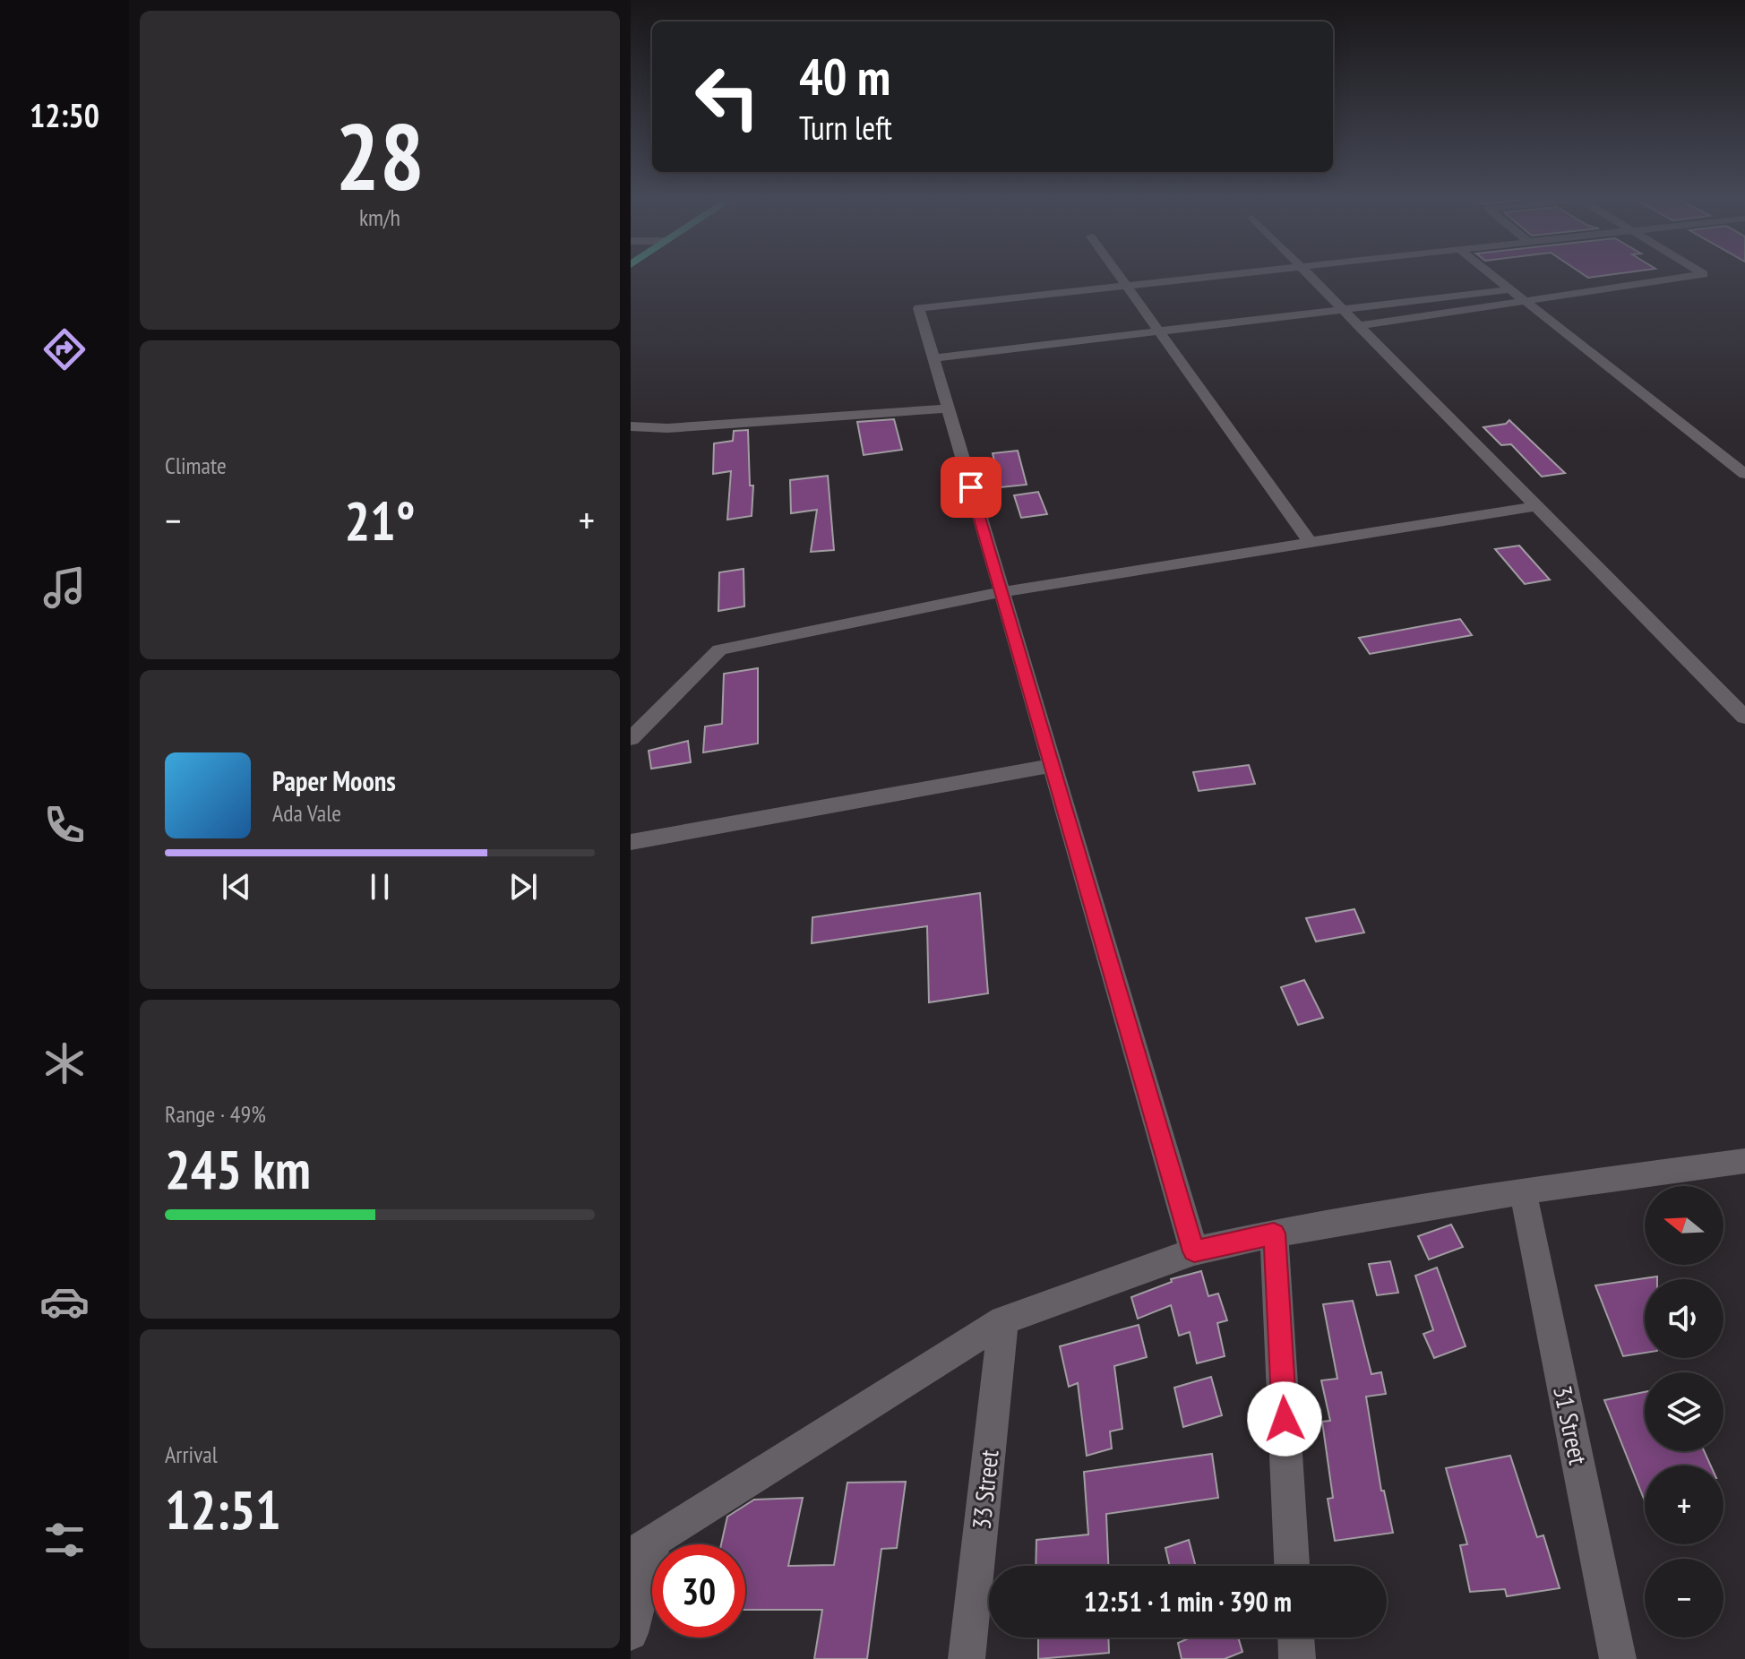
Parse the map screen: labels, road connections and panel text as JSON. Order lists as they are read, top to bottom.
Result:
{
  "streets": {
    "street": ["31 Street", "33 Street"]
  },
  "north": "left",
  "page": {
    "tabs": "12:50",
    "tile": [
      ["28", "km/h"],
      "Climate",
      ["Range · 49%", "245 km"],
      ["Arrival", "12:51"]
    ],
    "turn": ["40 m", "Turn left"],
    "heat": ["−", "21°", "+"],
    "song": ["Paper Moons", "Ada Vale"],
    "map_buttons": ["+", "−"],
    "limit": "30",
    "trip": "12:51 · 1 min · 390 m"
  }
}
